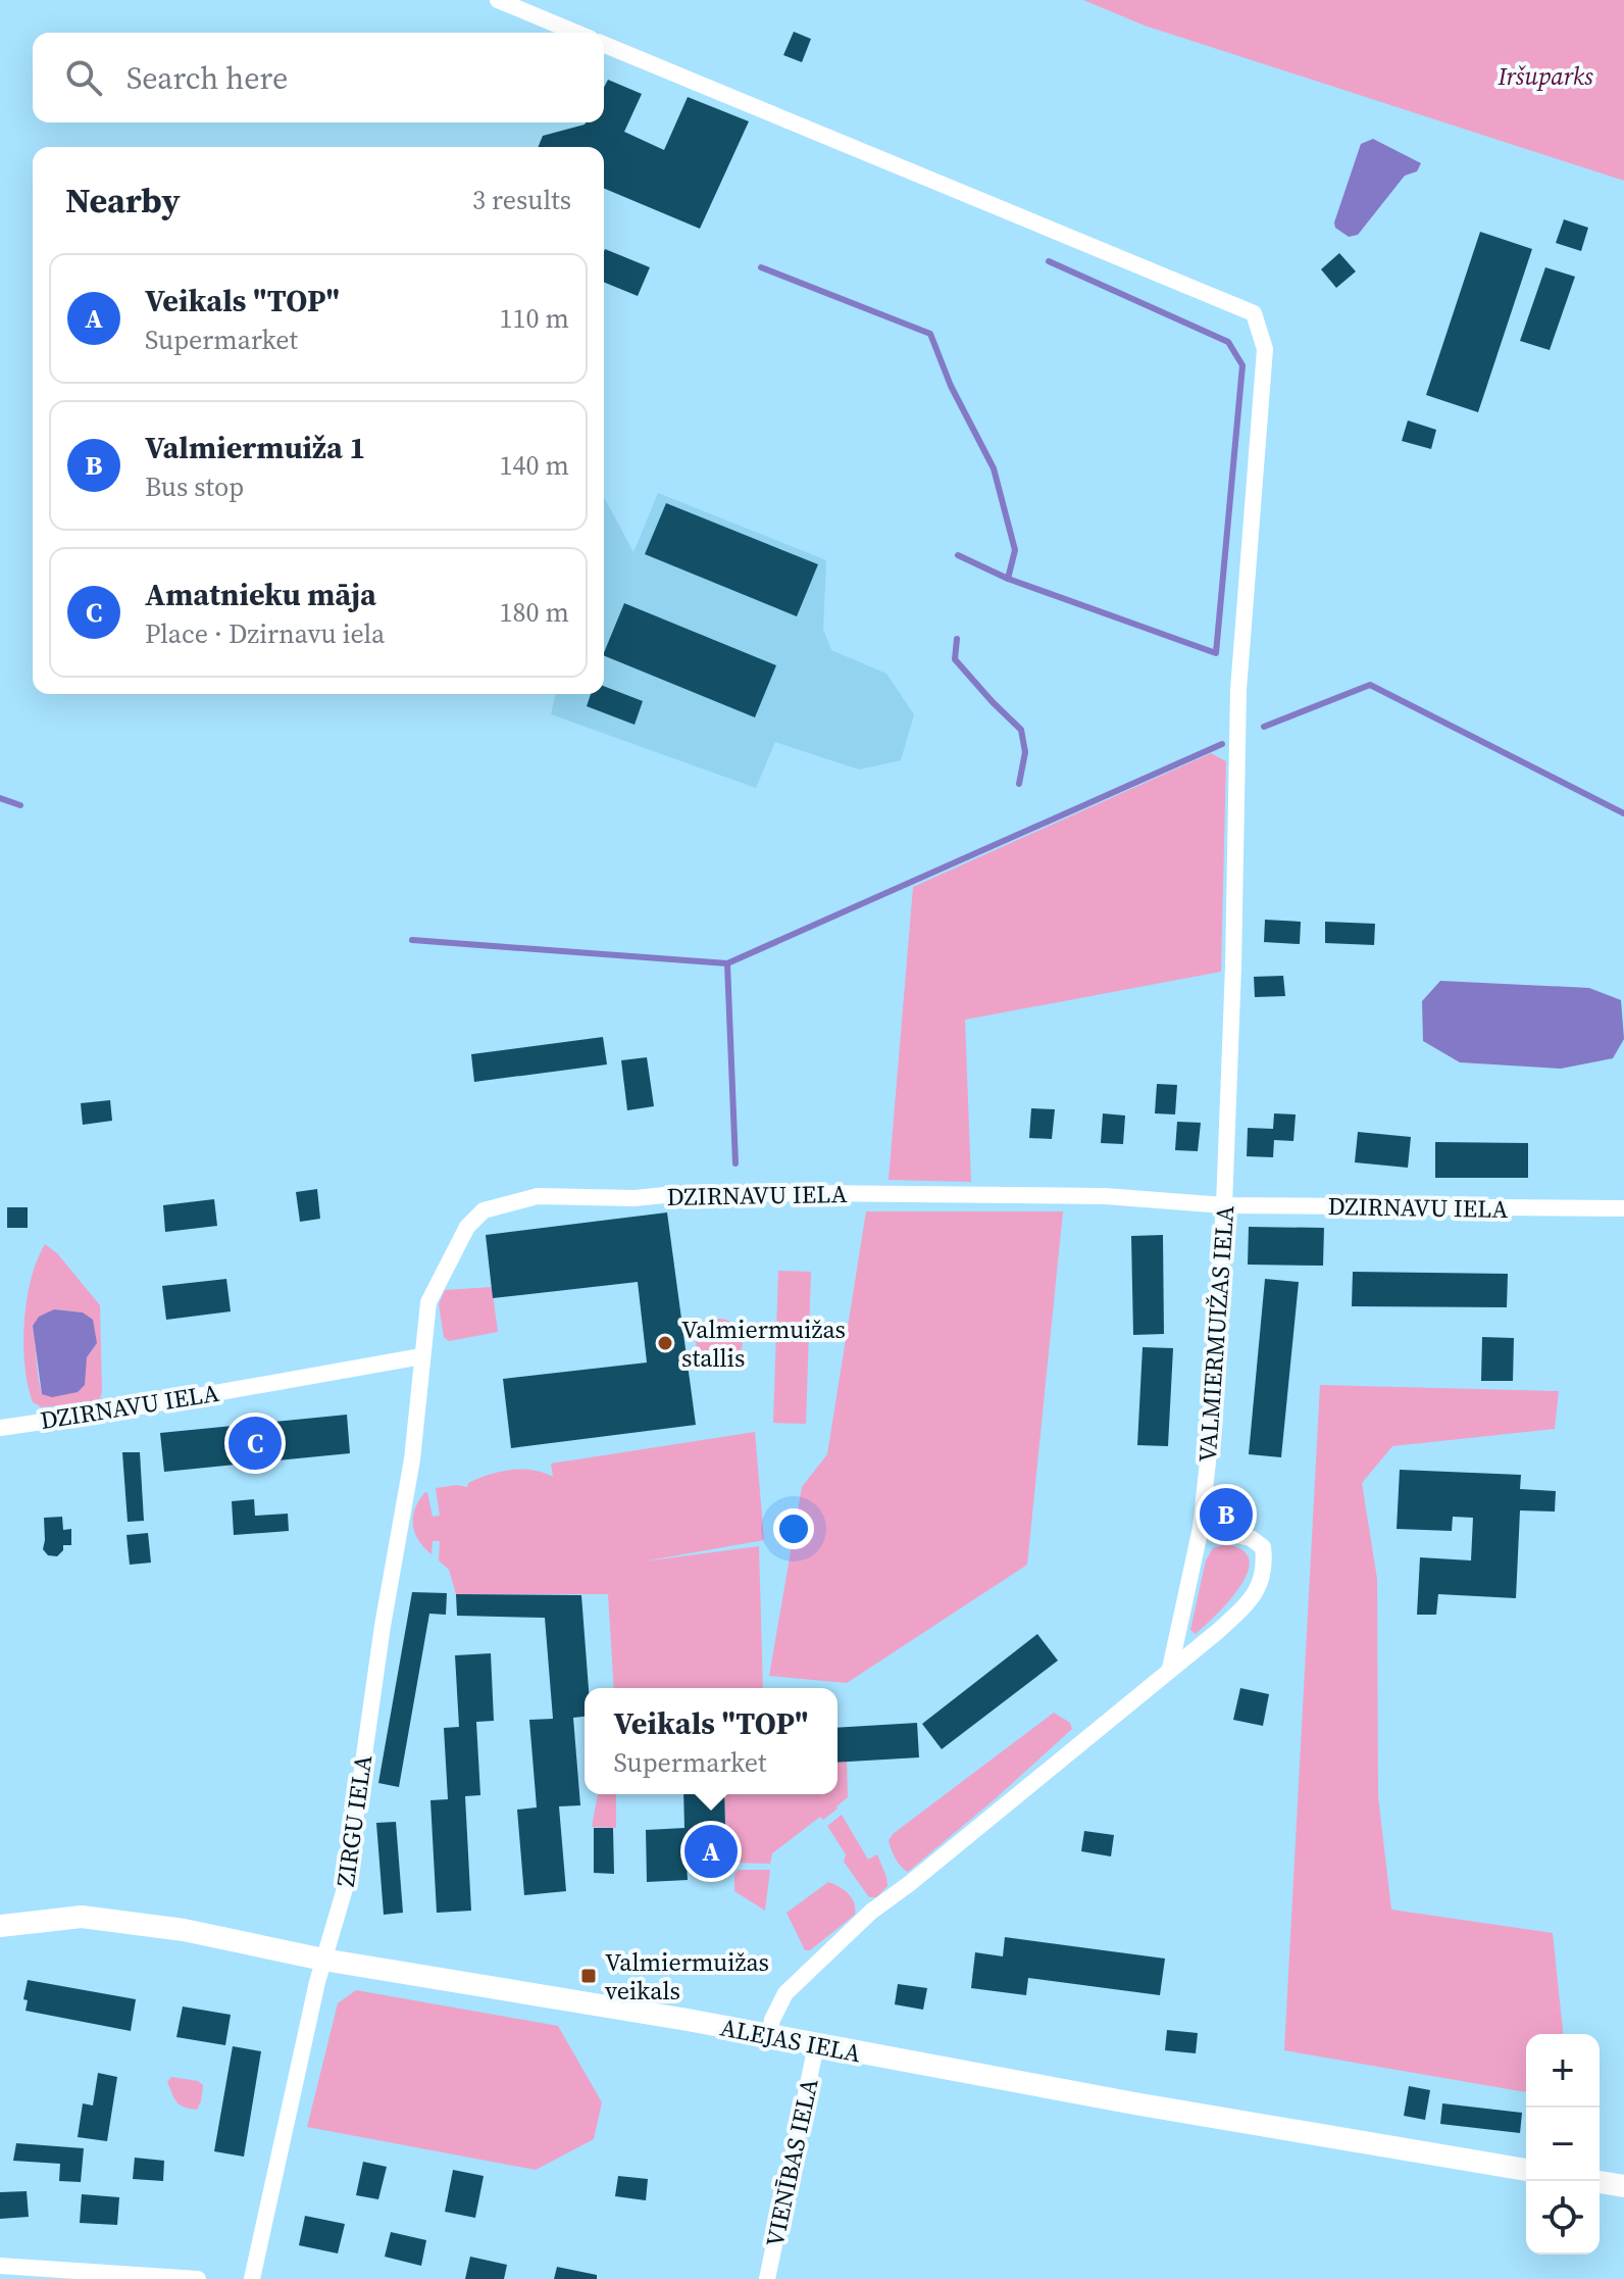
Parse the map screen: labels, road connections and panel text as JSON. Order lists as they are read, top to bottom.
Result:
{
  "streets": {
    "main road": ["ALEJAS IELA"],
    "street": [
      "DZIRNAVU IELA",
      "VALMIERMUIŽAS IELA",
      "ZIRGU IELA",
      "VIENĪBAS IELA"
    ]
  },
  "crossings": [
    ["DZIRNAVU IELA", "VALMIERMUIŽAS IELA"],
    ["DZIRNAVU IELA", "ZIRGU IELA"],
    ["ZIRGU IELA", "ALEJAS IELA"],
    ["ALEJAS IELA", "VIENĪBAS IELA"]
  ],
  "parks": ["Iršuparks"],
  "places": {
    "other": ["Valmiermuižas stallis"],
    "transit": ["Valmiermuižas veikals"]
  },
  "page": {
    "search": "Search here",
    "heading": ["Nearby", "3 results"],
    "list": [
      {
        "mark": "A",
        "name": "Veikals \"TOP\"",
        "note": "Supermarket",
        "value": "110 m"
      },
      {
        "mark": "B",
        "name": "Valmiermuiža 1",
        "note": "Bus stop",
        "value": "140 m"
      },
      {
        "mark": "C",
        "name": "Amatnieku māja",
        "note": "Place · Dzirnavu iela",
        "value": "180 m"
      }
    ],
    "pins": ["C", "B", "A"],
    "popup": ["Veikals \"TOP\"", "Supermarket"],
    "map_buttons": ["+", "−"]
  }
}
